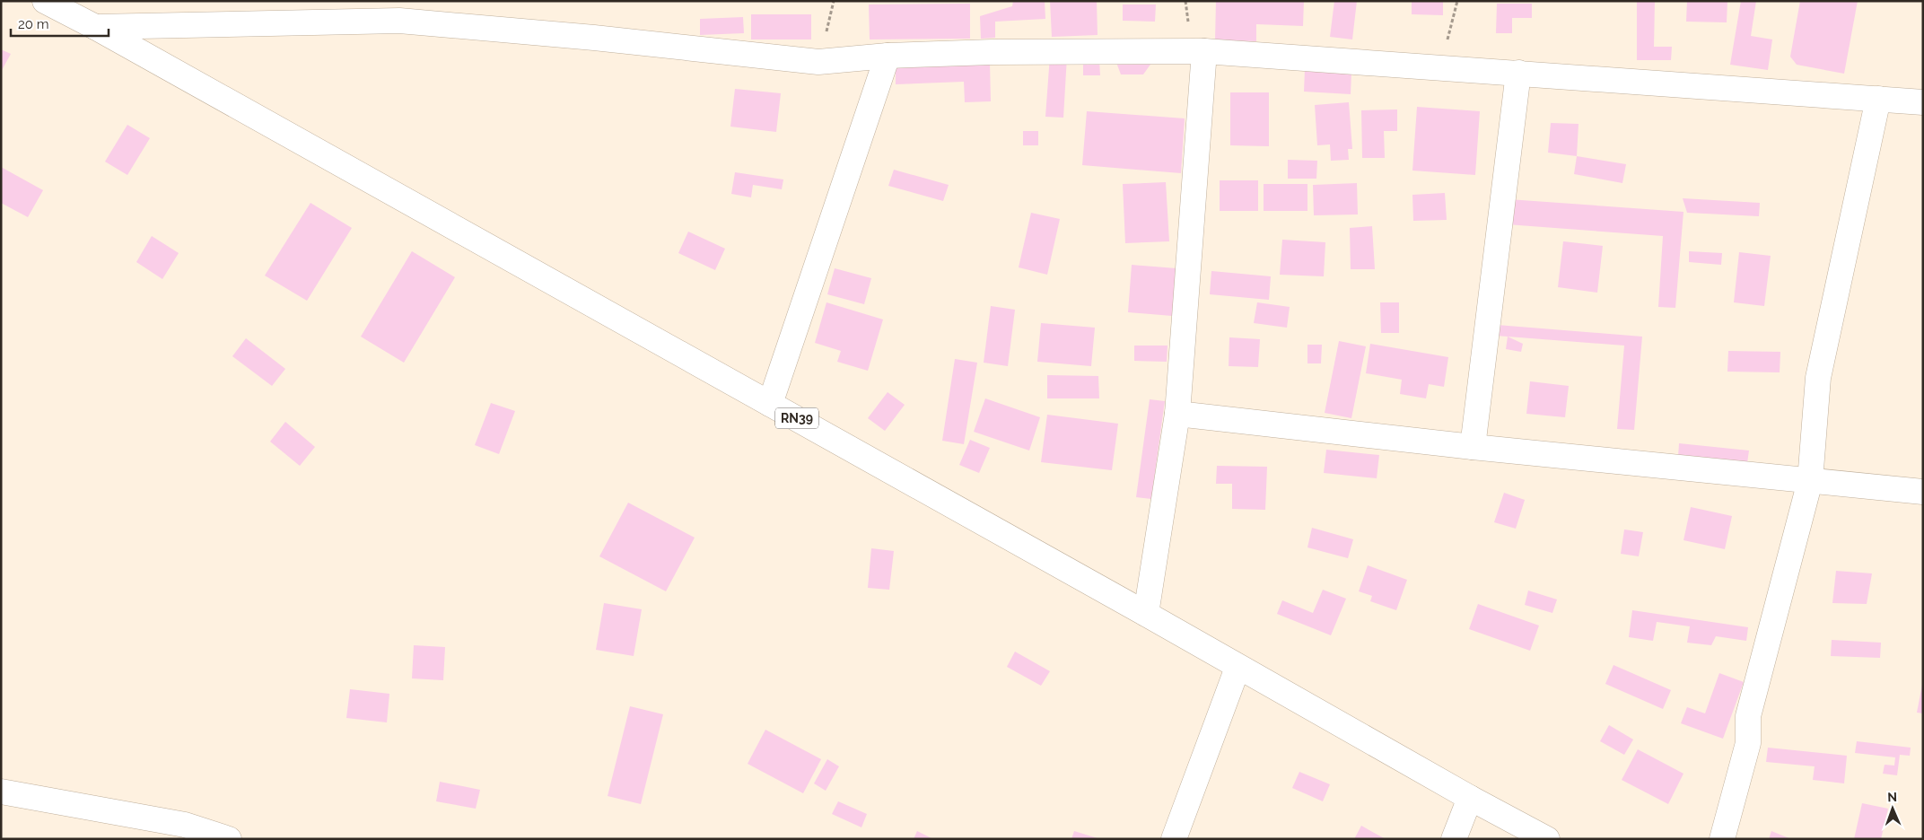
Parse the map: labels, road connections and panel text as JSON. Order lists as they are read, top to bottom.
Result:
{
  "streets": {
    "main road": ["RN39"]
  },
  "scale_bar": "20 m",
  "north": "top"
}
